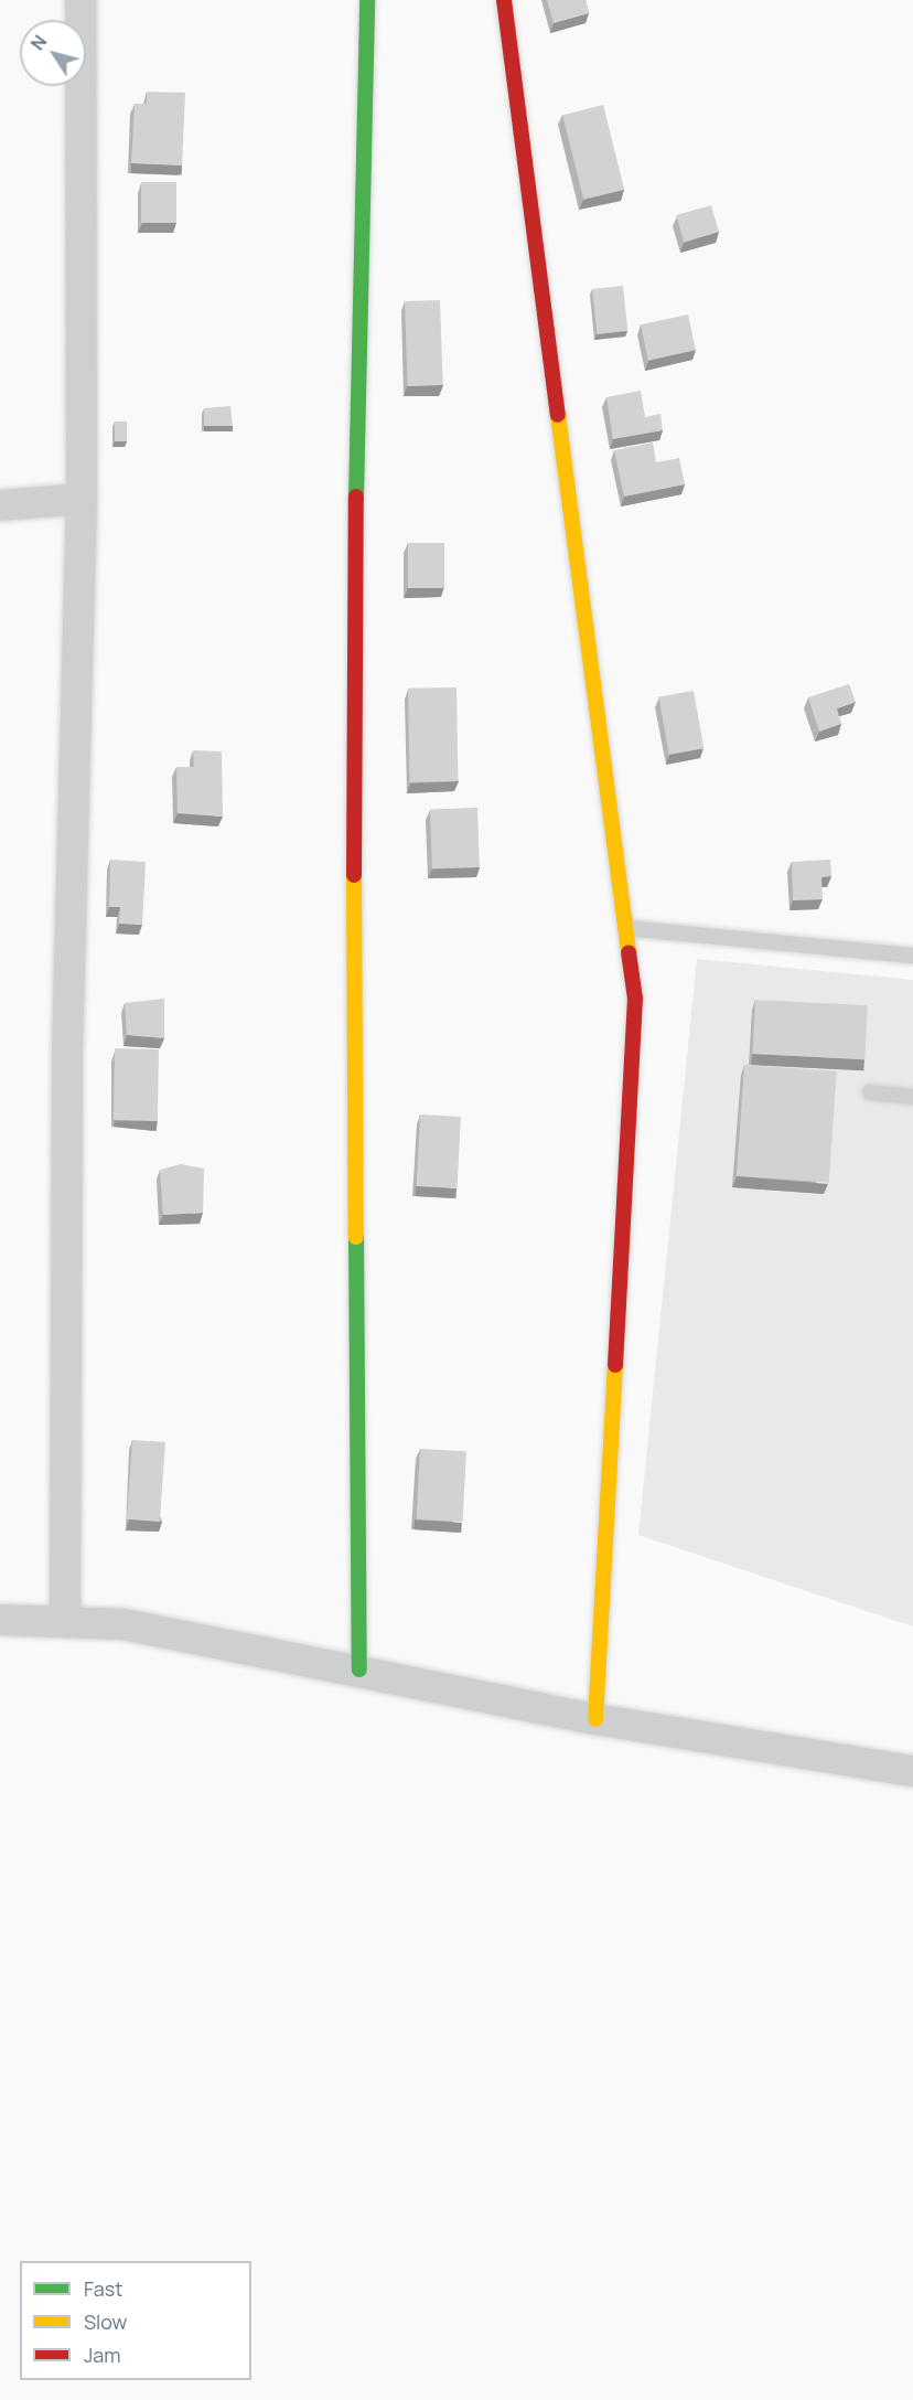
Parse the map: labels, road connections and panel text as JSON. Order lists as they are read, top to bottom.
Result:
{
  "legend": ["Fast", "Slow", "Jam"],
  "north": "top left"
}
